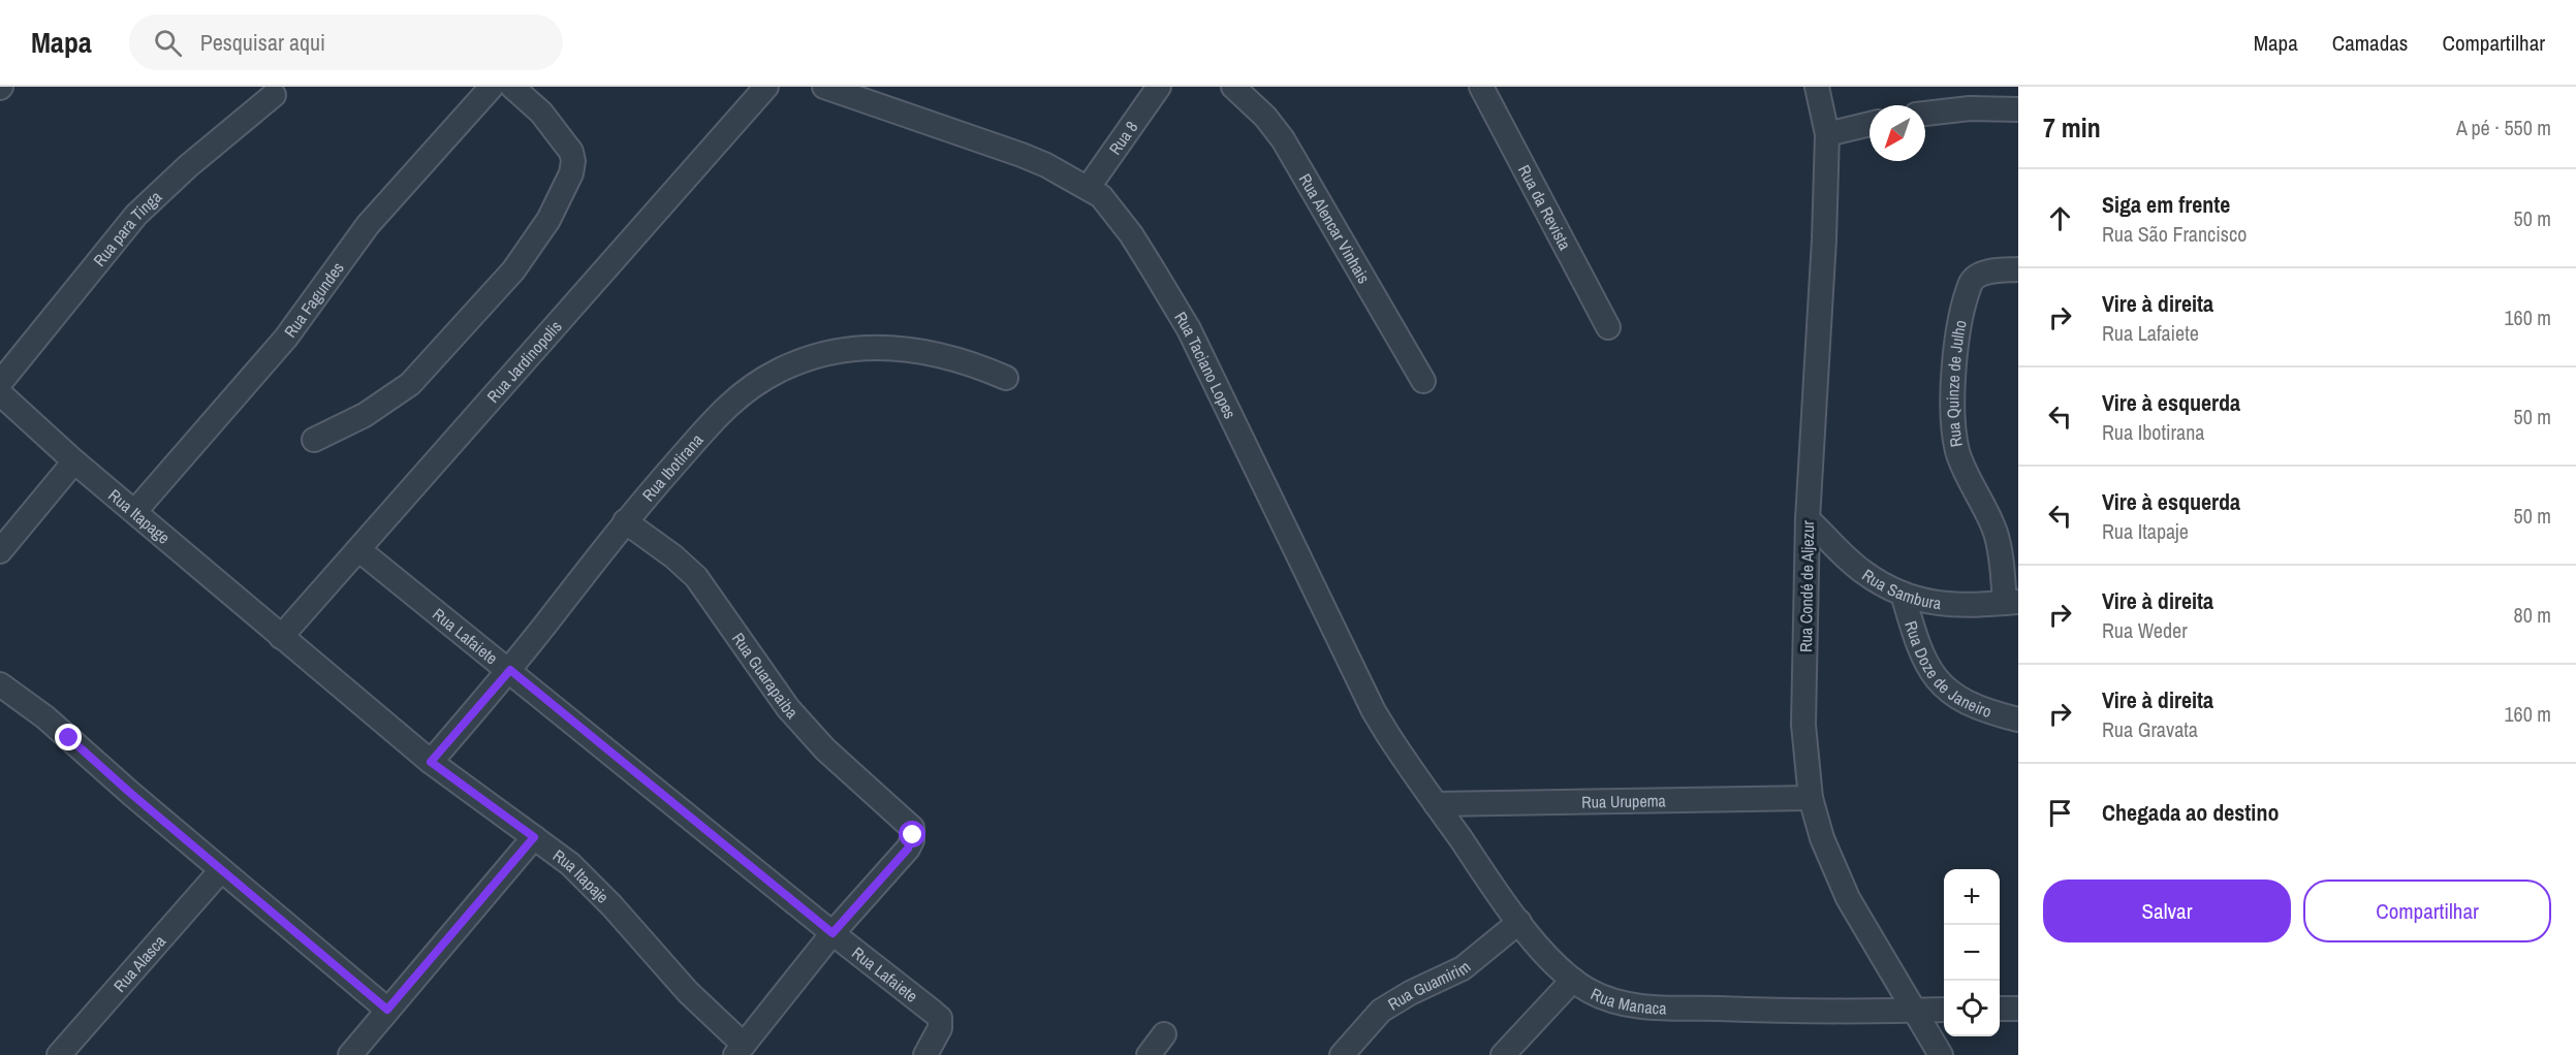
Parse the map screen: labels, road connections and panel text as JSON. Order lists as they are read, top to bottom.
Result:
{
  "streets": {
    "street": [
      "Rua 8",
      "Rua da Revista",
      "Rua Alencar Vinhais",
      "Rua para Tinga",
      "Rua Fagundes",
      "Rua Jardinopolis",
      "Rua Taciano Lopes",
      "Rua Quinze de Julho",
      "Rua Ibotirana",
      "Rua Itapage",
      "Rua Condé de Aljezur",
      "Rua Sambura",
      "Rua Lafaiete",
      "Rua Doze de Janeiro",
      "Rua Guarapaiba",
      "Rua Urupema",
      "Rua Itapaje",
      "Rua Alasca",
      "Rua Guamirim",
      "Rua Manaca"
    ]
  },
  "crossings": [
    ["Rua 8", "Rua Taciano Lopes"],
    ["Rua Fagundes", "Rua Itapage"],
    ["Rua Jardinopolis", "Rua Itapage"],
    ["Rua Jardinopolis", "Rua Lafaiete"],
    ["Rua Jardinopolis", "Rua Itapaje"],
    ["Rua Taciano Lopes", "Rua Urupema"],
    ["Rua Taciano Lopes", "Rua Manaca"],
    ["Rua Quinze de Julho", "Rua Sambura"],
    ["Rua Ibotirana", "Rua Lafaiete"],
    ["Rua Ibotirana", "Rua Guarapaiba"],
    ["Rua Ibotirana", "Rua Itapaje"],
    ["Rua Itapage", "Rua Itapaje"],
    ["Rua Condé de Aljezur", "Rua Sambura"],
    ["Rua Condé de Aljezur", "Rua Urupema"],
    ["Rua Condé de Aljezur", "Rua Manaca"],
    ["Rua Sambura", "Rua Doze de Janeiro"],
    ["Rua Lafaiete", "Rua Guarapaiba"],
    ["Rua Urupema", "Rua Manaca"],
    ["Rua Guamirim", "Rua Manaca"]
  ],
  "north": "bottom left",
  "page": {
    "header": "Mapa",
    "search": "Pesquisar aqui",
    "nav": ["Mapa", "Camadas", "Compartilhar"],
    "heading": ["7 min", "A pé · 550 m"],
    "list": [
      ["Siga em frente", "Rua São Francisco", "50 m"],
      ["Vire à direita", "Rua Lafaiete", "160 m"],
      ["Vire à esquerda", "Rua Ibotirana", "50 m"],
      ["Vire à esquerda", "Rua Itapaje", "50 m"],
      ["Vire à direita", "Rua Weder", "80 m"],
      ["Vire à direita", "Rua Gravata", "160 m"],
      "Chegada ao destino"
    ],
    "buttons": ["Salvar", "Compartilhar"],
    "map_buttons": ["+", "−"]
  }
}
